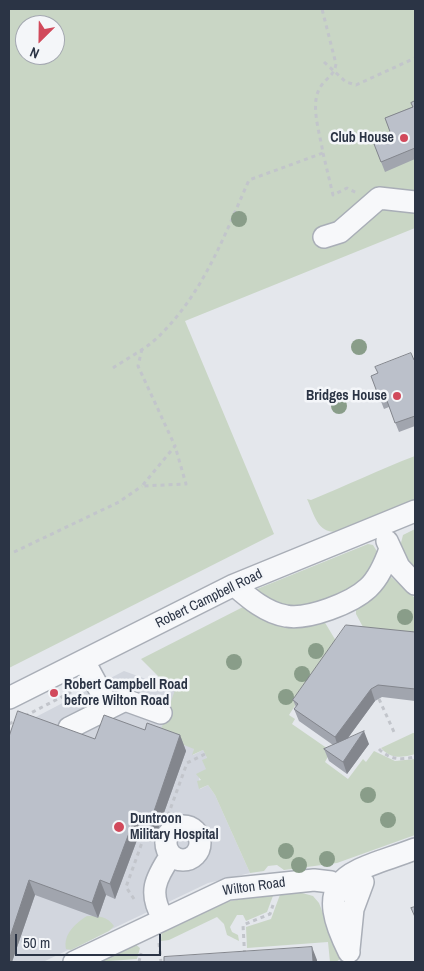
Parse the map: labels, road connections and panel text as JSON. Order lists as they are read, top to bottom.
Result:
{
  "streets": {
    "street": ["Robert Campbell Road", "Wilton Road"]
  },
  "places": [
    "Club House",
    "Bridges House",
    "Robert Campbell Road before Wilton Road",
    "Duntroon Military Hospital"
  ],
  "scale_bar": "50 m",
  "north": "bottom left"
}
